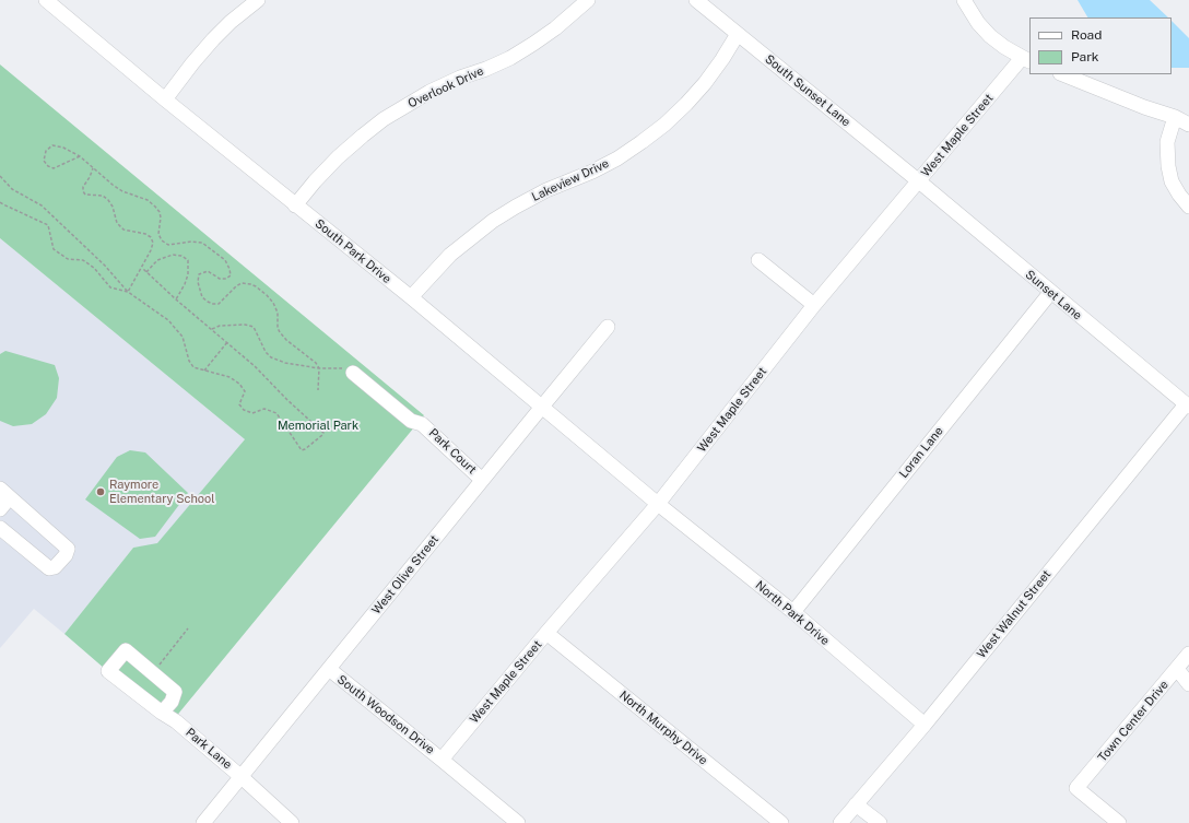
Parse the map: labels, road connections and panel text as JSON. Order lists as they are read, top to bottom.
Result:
{
  "streets": {
    "street": [
      "Overlook Drive",
      "South Sunset Lane",
      "West Maple Street",
      "Lakeview Drive",
      "South Park Drive",
      "Sunset Lane",
      "Park Court",
      "Loran Lane",
      "West Olive Street",
      "North Park Drive",
      "West Walnut Street",
      "South Woodson Drive",
      "Town Center Drive",
      "North Murphy Drive",
      "Park Lane"
    ]
  },
  "crossings": [
    ["Overlook Drive", "South Park Drive"],
    ["South Sunset Lane", "West Maple Street"],
    ["South Sunset Lane", "Lakeview Drive"],
    ["South Sunset Lane", "Sunset Lane"],
    ["West Maple Street", "South Park Drive"],
    ["West Maple Street", "Sunset Lane"],
    ["West Maple Street", "North Park Drive"],
    ["West Maple Street", "South Woodson Drive"],
    ["West Maple Street", "North Murphy Drive"],
    ["Lakeview Drive", "South Park Drive"],
    ["South Park Drive", "West Olive Street"],
    ["South Park Drive", "North Park Drive"],
    ["Sunset Lane", "Loran Lane"],
    ["Sunset Lane", "West Walnut Street"],
    ["Park Court", "West Olive Street"],
    ["Loran Lane", "North Park Drive"],
    ["West Olive Street", "South Woodson Drive"],
    ["West Olive Street", "Park Lane"],
    ["North Park Drive", "West Walnut Street"]
  ],
  "parks": ["Memorial Park"],
  "places": ["Raymore Elementary School"],
  "legend": ["Road", "Park"]
}
